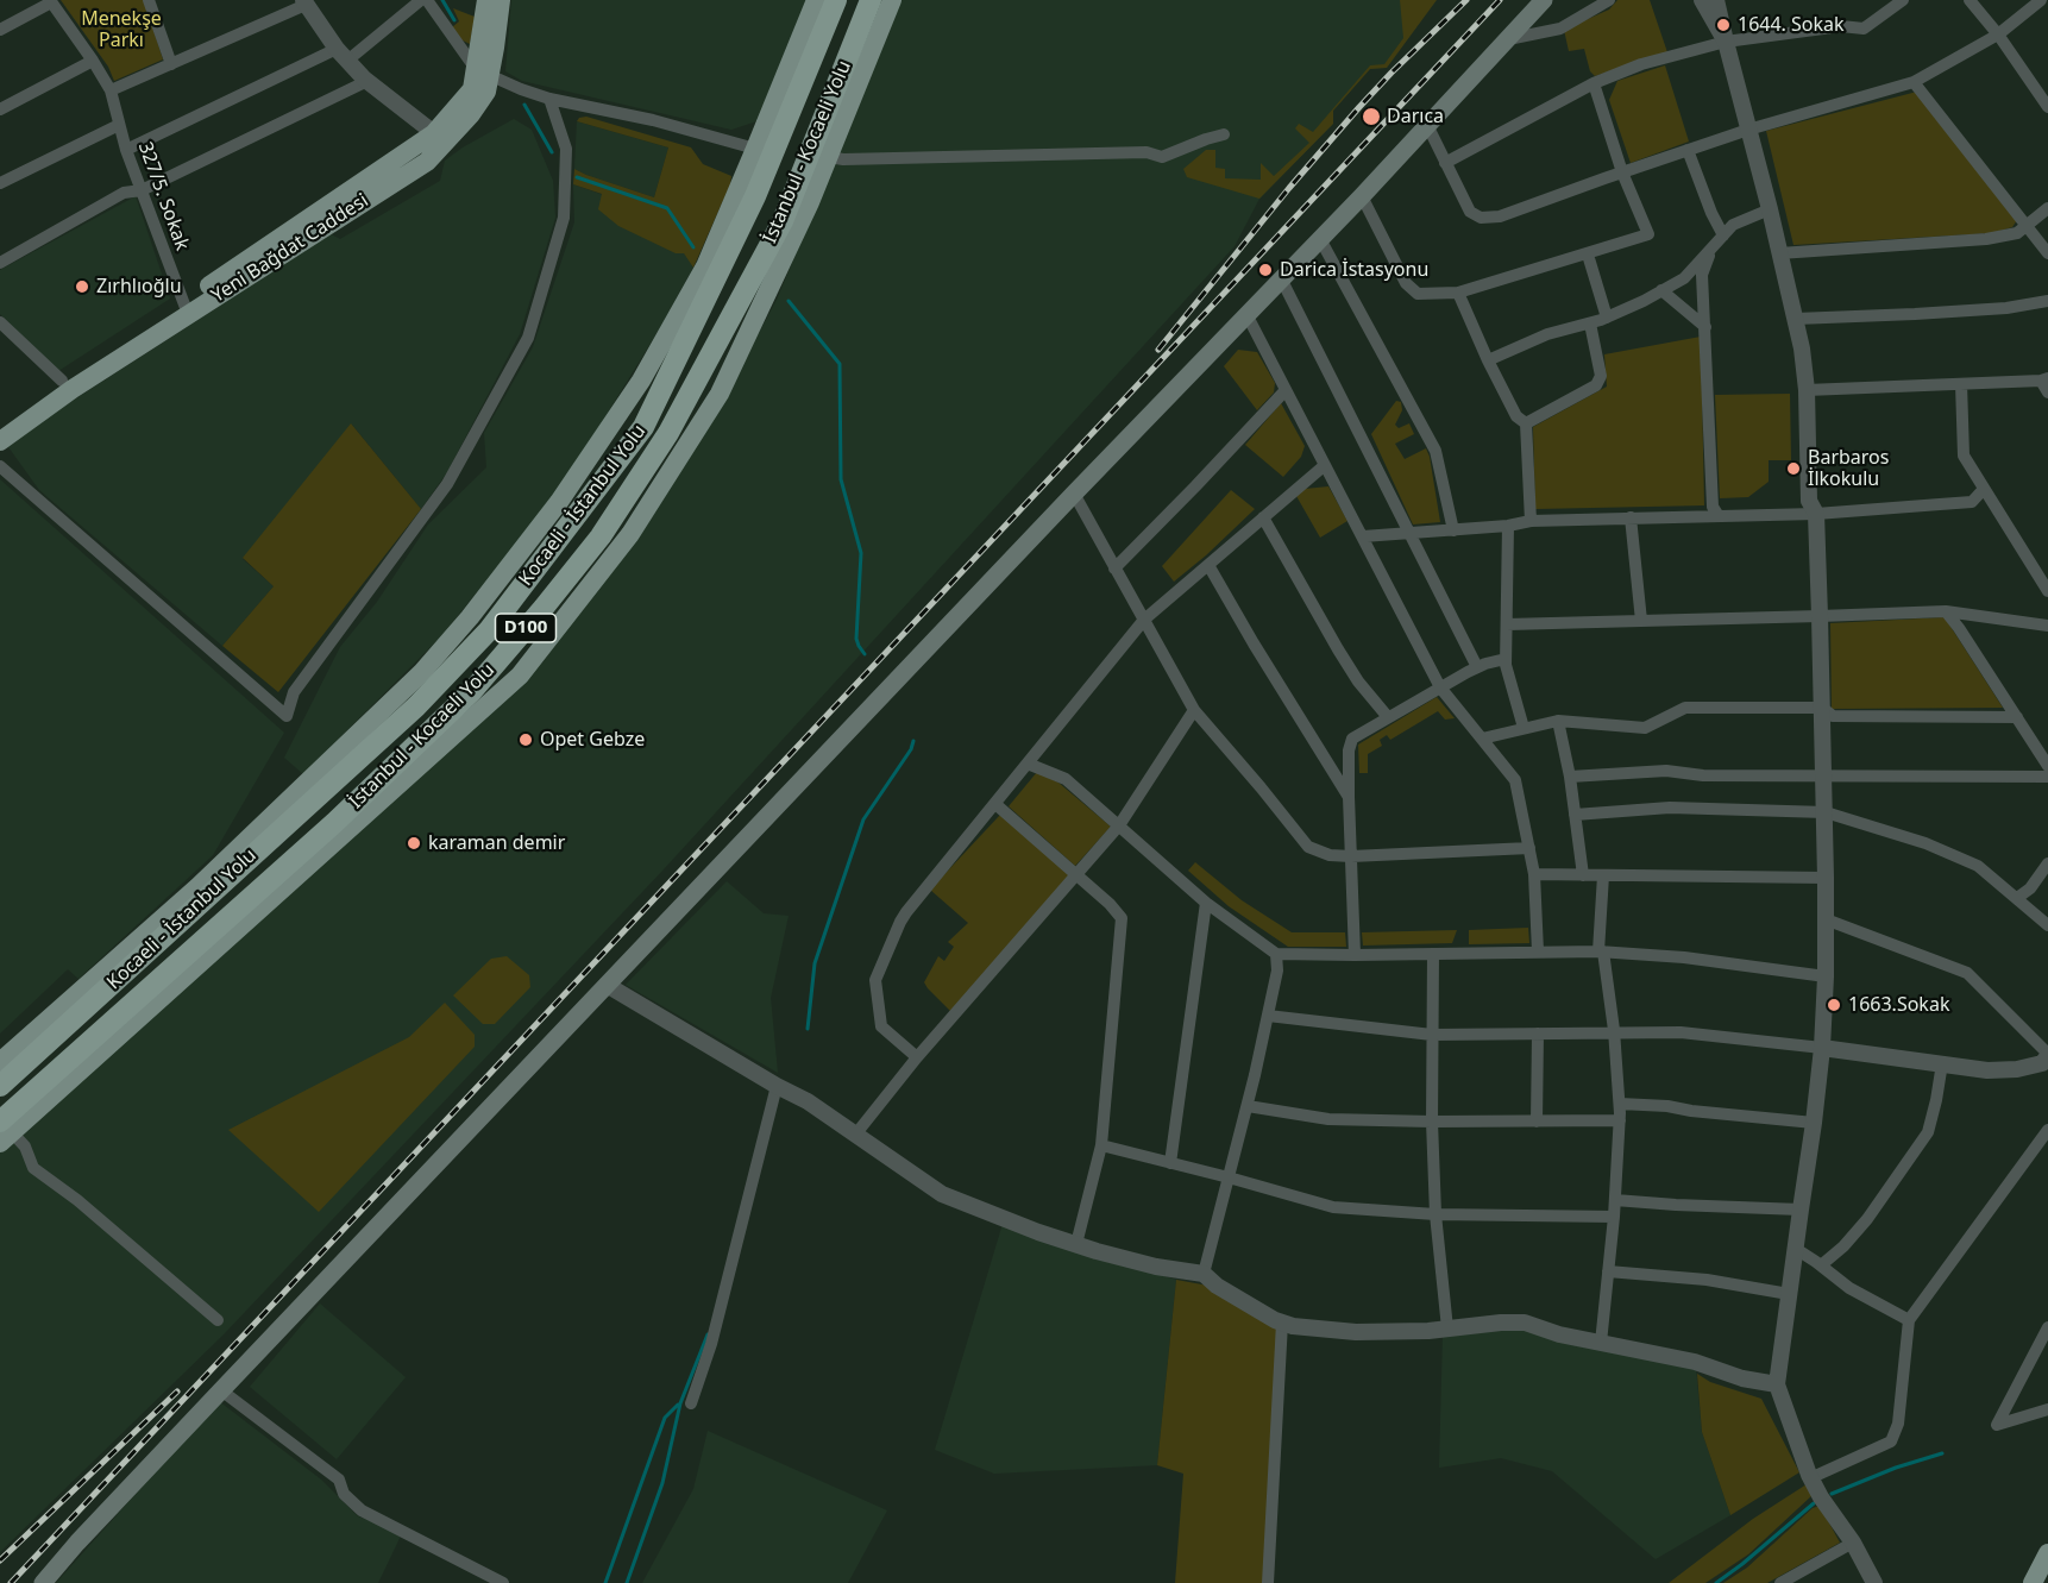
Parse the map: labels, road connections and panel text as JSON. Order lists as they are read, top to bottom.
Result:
{
  "streets": {
    "highway": ["İstanbul - Kocaeli Yolu", "Kocaeli - İstanbul Yolu", "D100"],
    "main road": ["Yeni Bağdat Caddesi"],
    "street": ["327/5. Sokak"]
  },
  "crossings": [
    ["327/5. Sokak", "Yeni Bağdat Caddesi"]
  ],
  "parks": ["Menekşe Parkı"],
  "places": [
    "1644. Sokak",
    "Darıca",
    "Darica İstasyonu",
    "Zırhlıoğlu",
    "Barbaros İlkokulu",
    "Opet Gebze",
    "karaman demir",
    "1663.Sokak"
  ]
}
